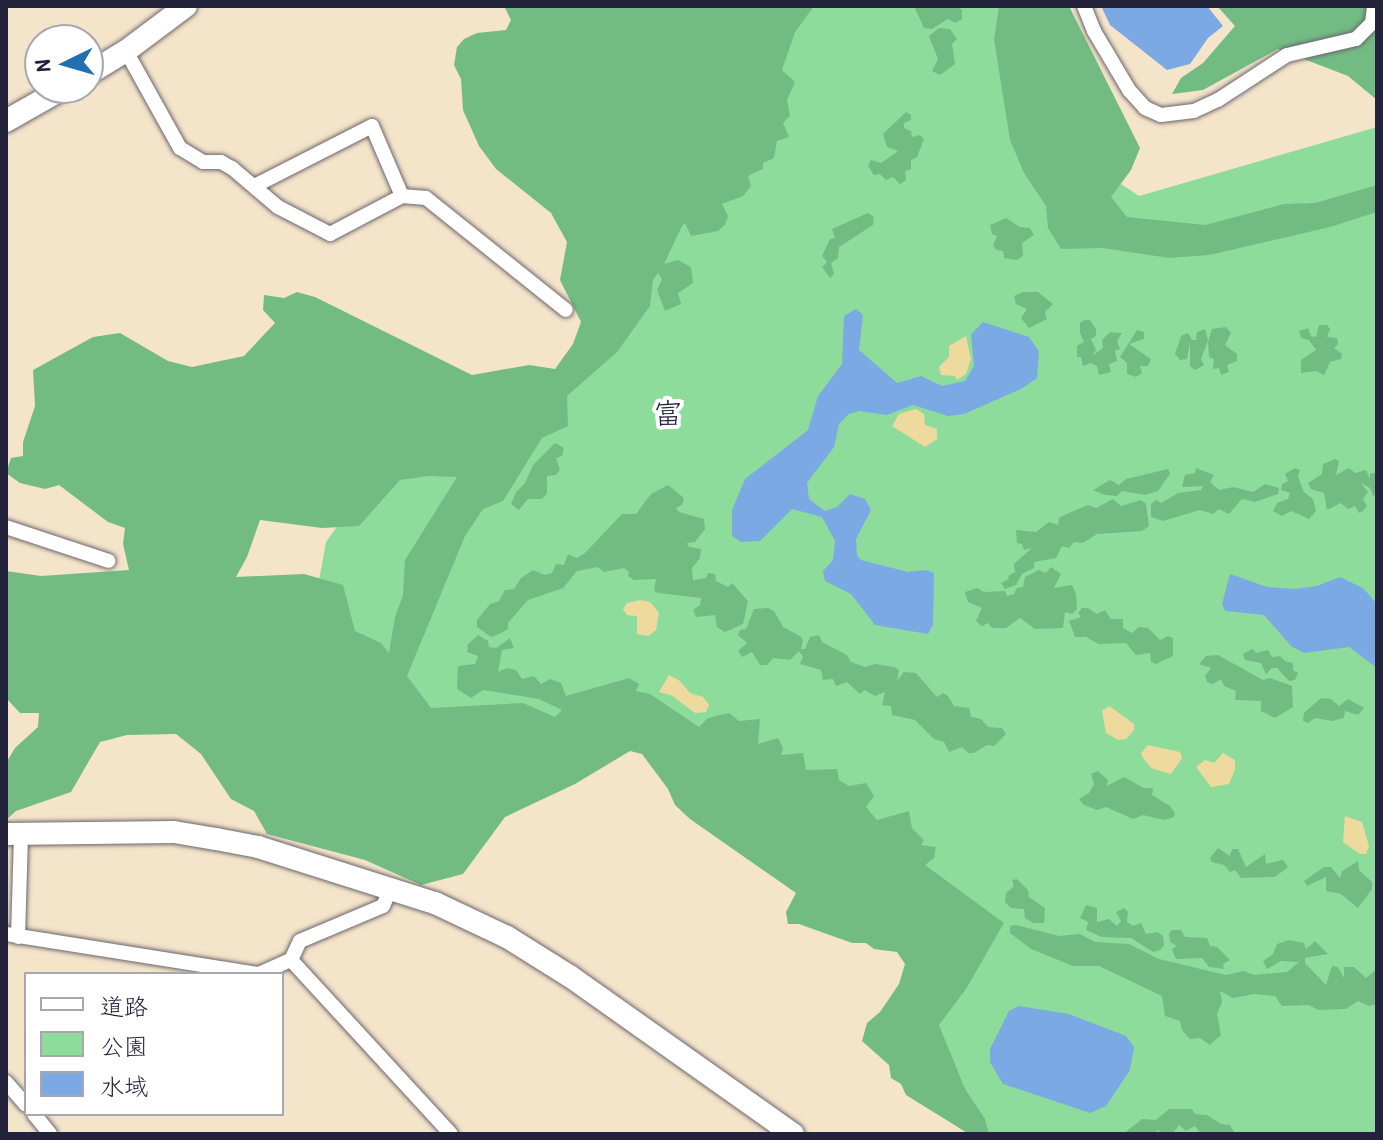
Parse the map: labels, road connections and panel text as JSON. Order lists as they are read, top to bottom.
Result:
{
  "districts": ["富"],
  "legend": ["道路", "公園", "水域"],
  "north": "left"
}
